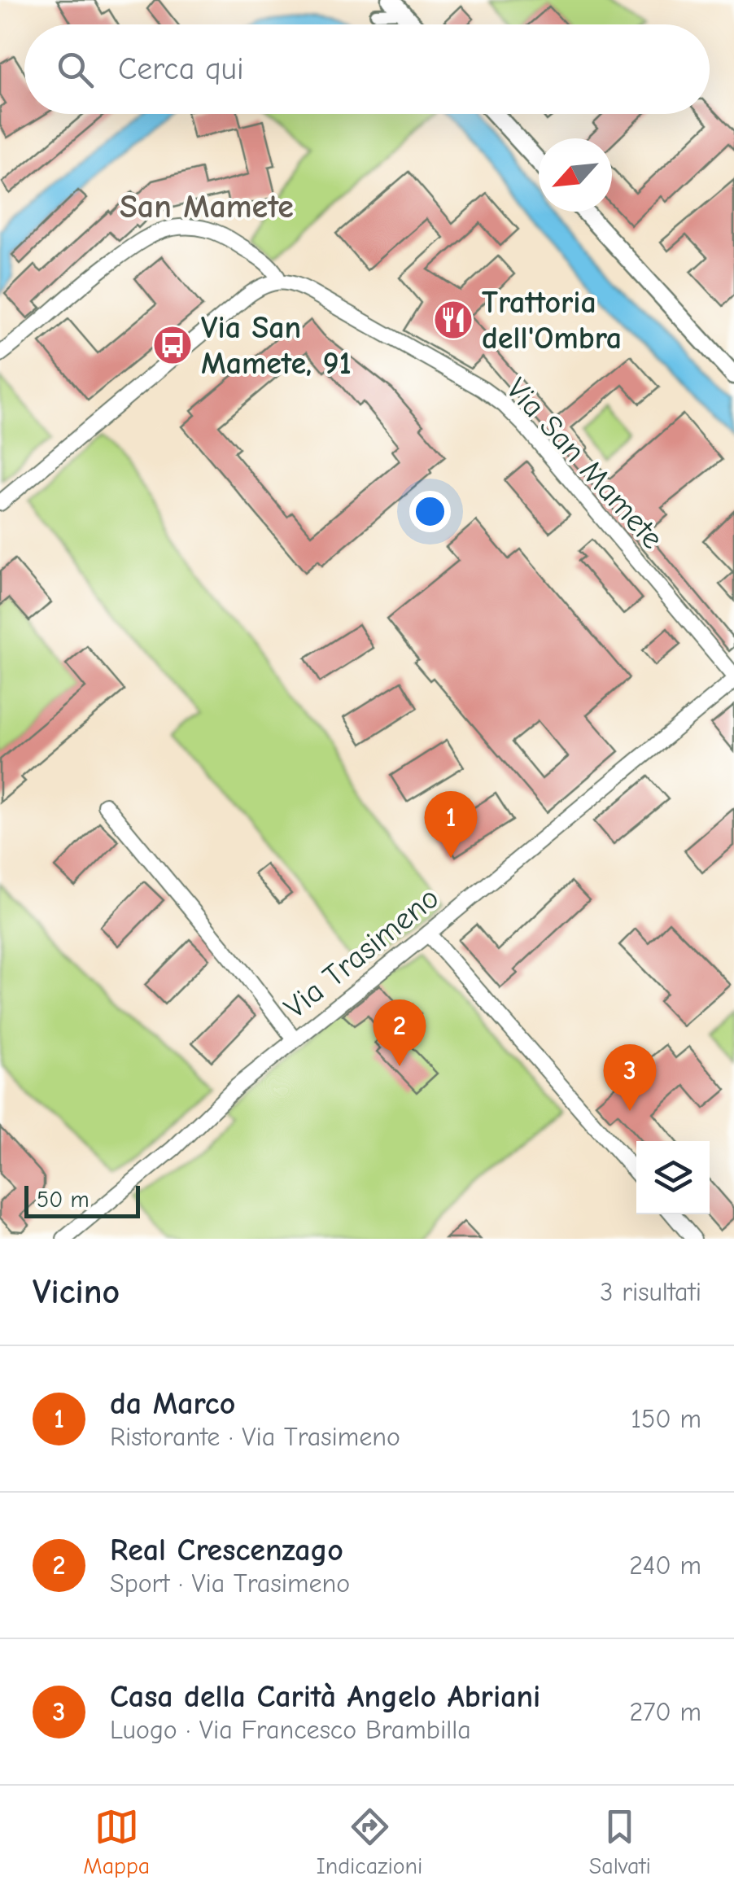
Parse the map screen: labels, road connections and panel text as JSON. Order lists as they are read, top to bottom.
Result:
{
  "streets": {
    "street": ["Via San Mamete", "Via Trasimeno"]
  },
  "crossings": [
    ["Via San Mamete", "Via Trasimeno"]
  ],
  "districts": ["San Mamete"],
  "places": {
    "restaurant": ["Trattoria dell'Ombra"],
    "bus stop": ["Via San Mamete, 91"]
  },
  "scale_bar": "50 m",
  "north": "bottom left",
  "page": {
    "search": "Cerca qui",
    "pins": ["1", "2", "3"],
    "scale": "50 m",
    "heading": ["Vicino", "3 risultati"],
    "list": [
      {
        "mark": "1",
        "name": "da Marco",
        "note": "Ristorante · Via Trasimeno",
        "value": "150 m"
      },
      {
        "mark": "2",
        "name": "Real Crescenzago",
        "note": "Sport · Via Trasimeno",
        "value": "240 m"
      },
      {
        "mark": "3",
        "name": "Casa della Carità Angelo Abriani",
        "note": "Luogo · Via Francesco Brambilla",
        "value": "270 m"
      }
    ],
    "nav": ["Mappa", "Indicazioni", "Salvati"]
  }
}
